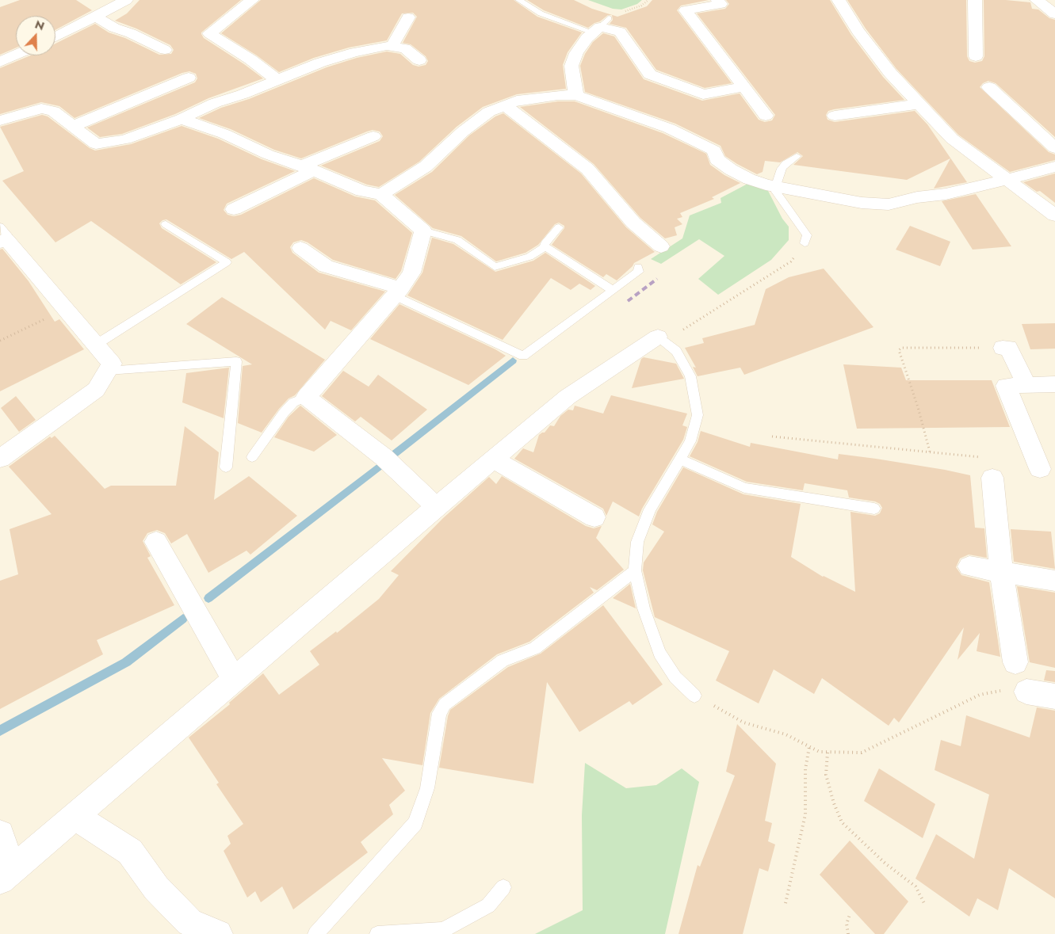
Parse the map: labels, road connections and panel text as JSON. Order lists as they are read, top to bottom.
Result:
{
  "north": "top"
}
